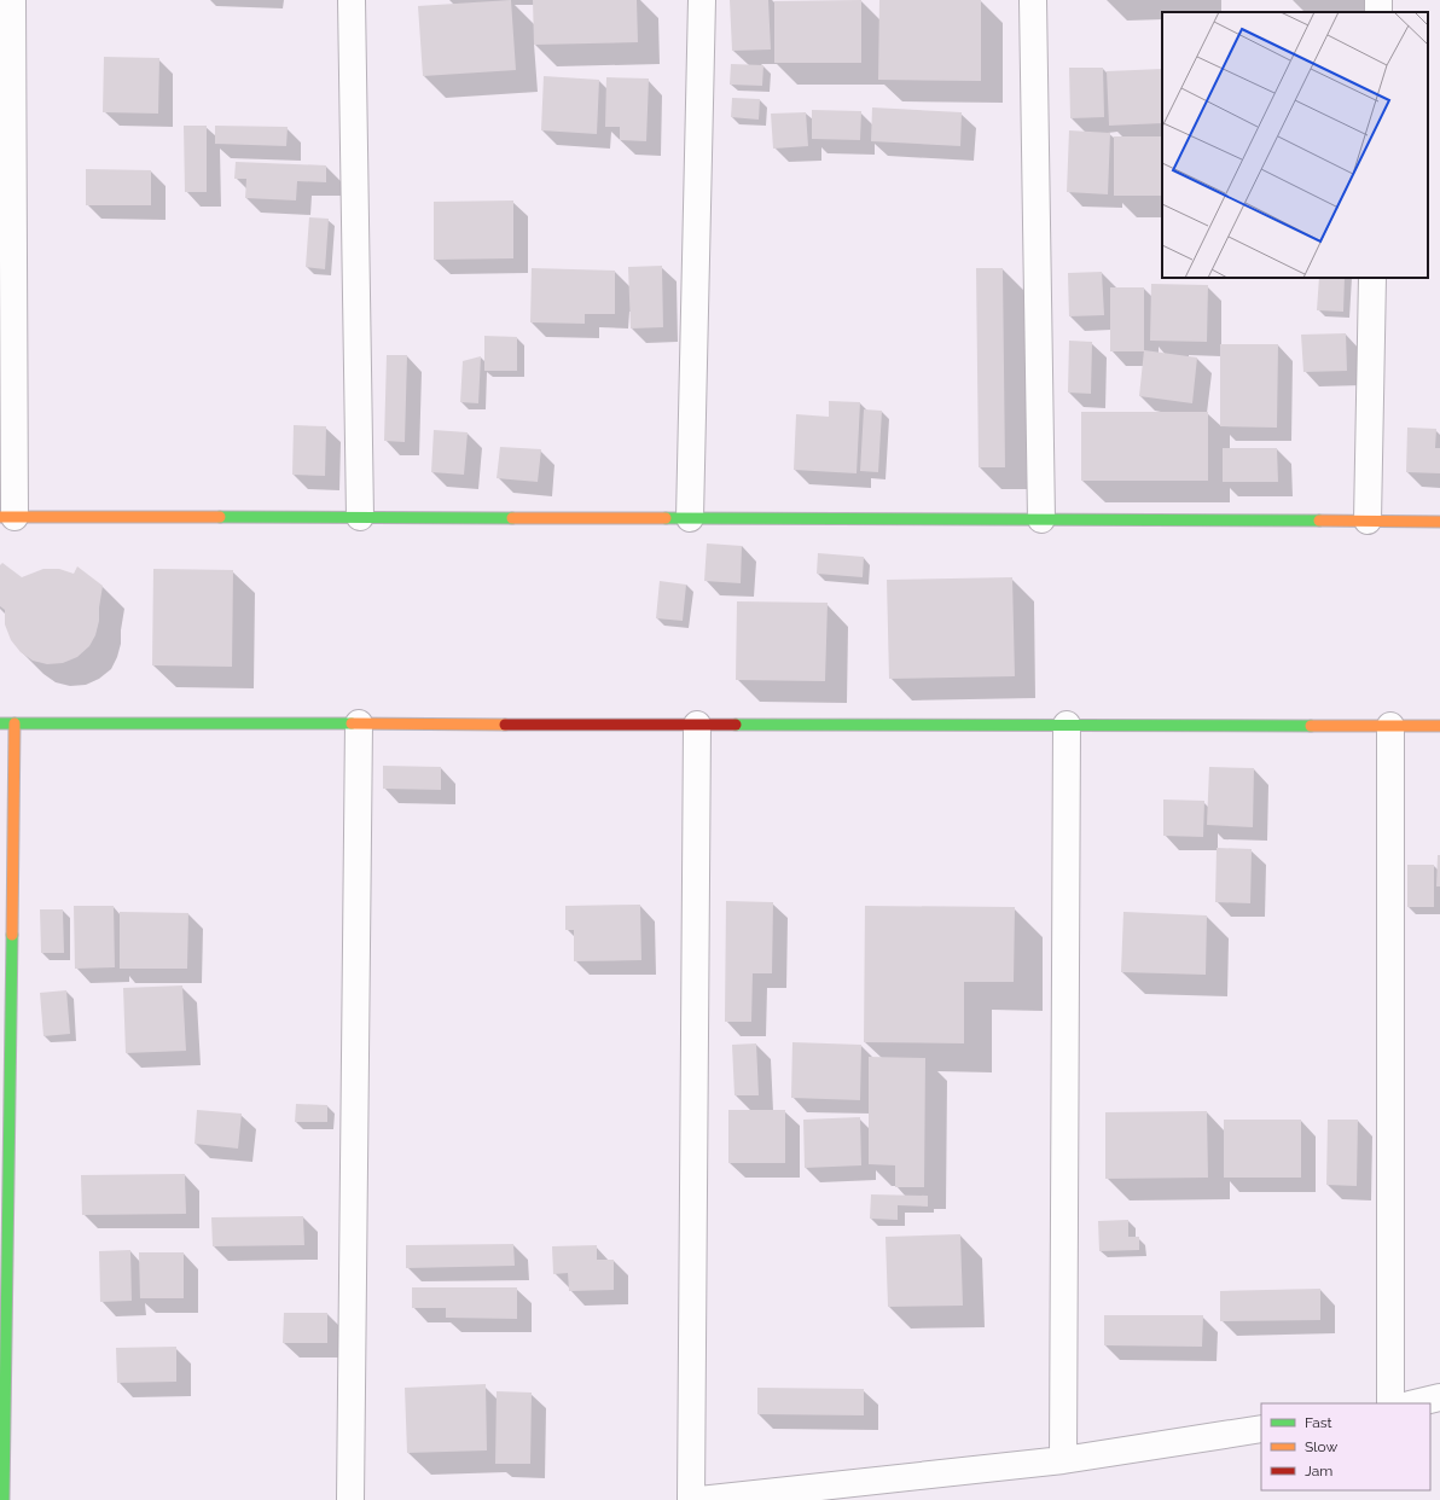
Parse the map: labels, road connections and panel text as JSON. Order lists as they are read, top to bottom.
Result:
{
  "legend": ["Fast", "Slow", "Jam"]
}
